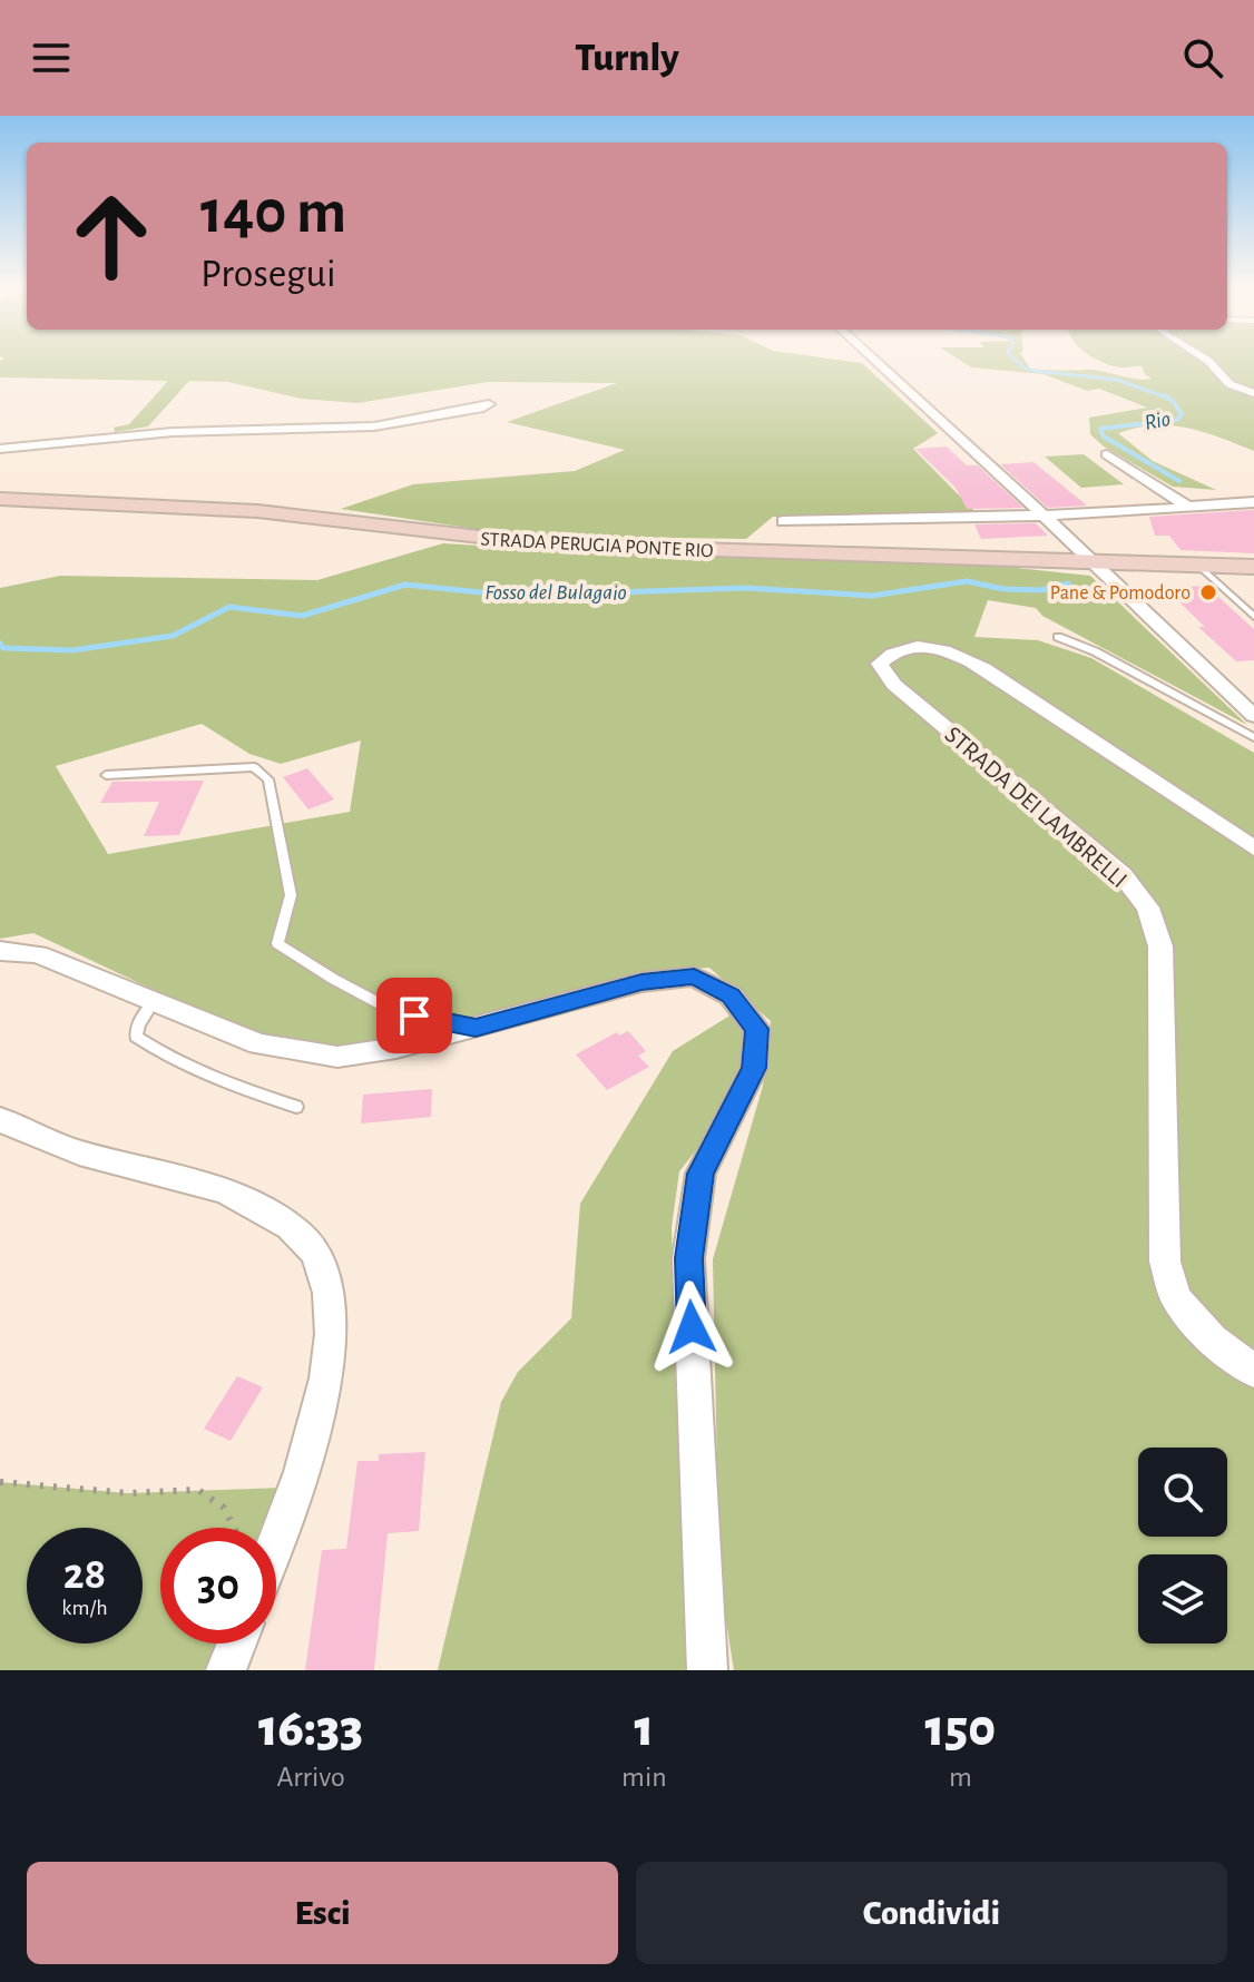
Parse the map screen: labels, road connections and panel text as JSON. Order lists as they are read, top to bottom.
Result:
{
  "streets": {
    "main road": ["STRADA PERUGIA PONTE RIO"],
    "street": ["STRADA DEI LAMBRELLI"]
  },
  "water": ["Rio", "Fosso del Bulagaio"],
  "places": ["Pane & Pomodoro"],
  "page": {
    "header": "Turnly",
    "turn": ["140 m", "Prosegui"],
    "speed": "28 km/h",
    "limit": "30",
    "eta": [
      "16:33",
      "Arrivo",
      "1",
      "min",
      "150",
      "m"
    ],
    "buttons": ["Esci", "Condividi"]
  }
}
